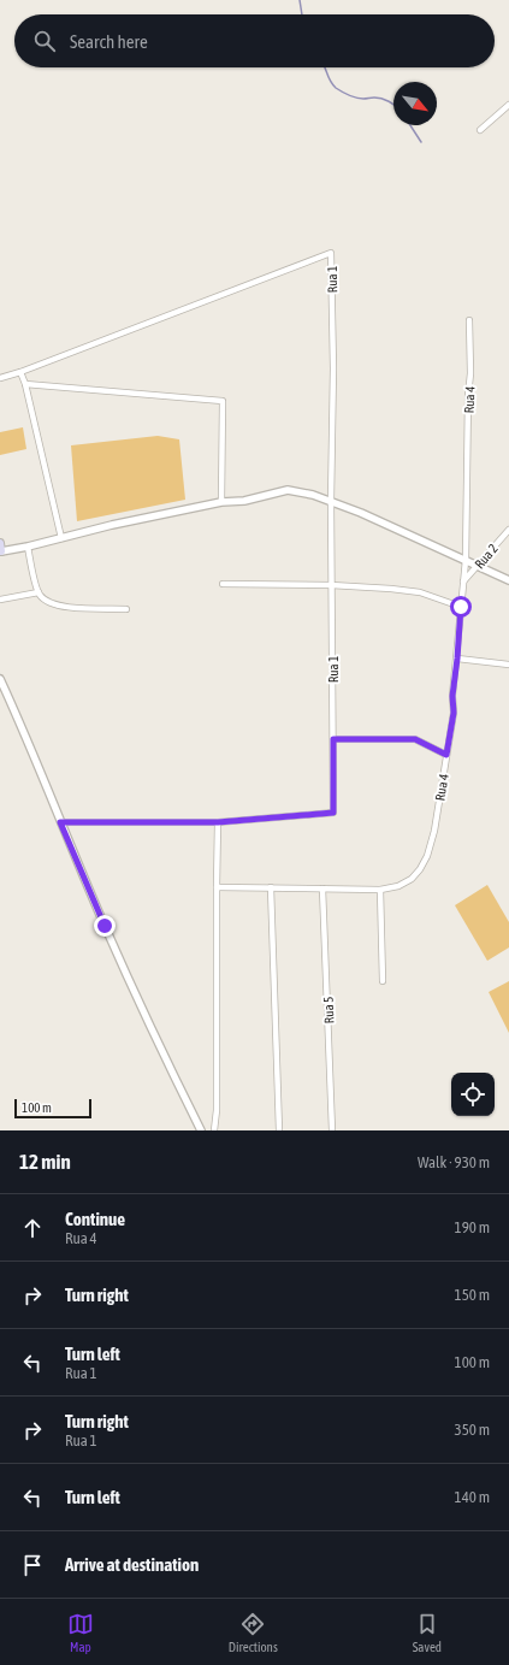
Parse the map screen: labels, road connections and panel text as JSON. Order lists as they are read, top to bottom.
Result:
{
  "streets": {
    "street": [
      "Rua 1",
      "Rua 4",
      "Rua 2",
      "Rua 5"
    ]
  },
  "crossings": [
    ["Rua 4", "Rua 2"],
    ["Rua 4", "Rua 5"]
  ],
  "scale_bar": "100 m",
  "north": "bottom right",
  "page": {
    "search": "Search here",
    "scale": "100 m",
    "heading": ["12 min", "Walk · 930 m"],
    "list": [
      ["Continue", "Rua 4", "190 m"],
      ["Turn right", "150 m"],
      ["Turn left", "Rua 1", "100 m"],
      ["Turn right", "Rua 1", "350 m"],
      ["Turn left", "140 m"],
      "Arrive at destination"
    ],
    "nav": ["Map", "Directions", "Saved"]
  }
}
